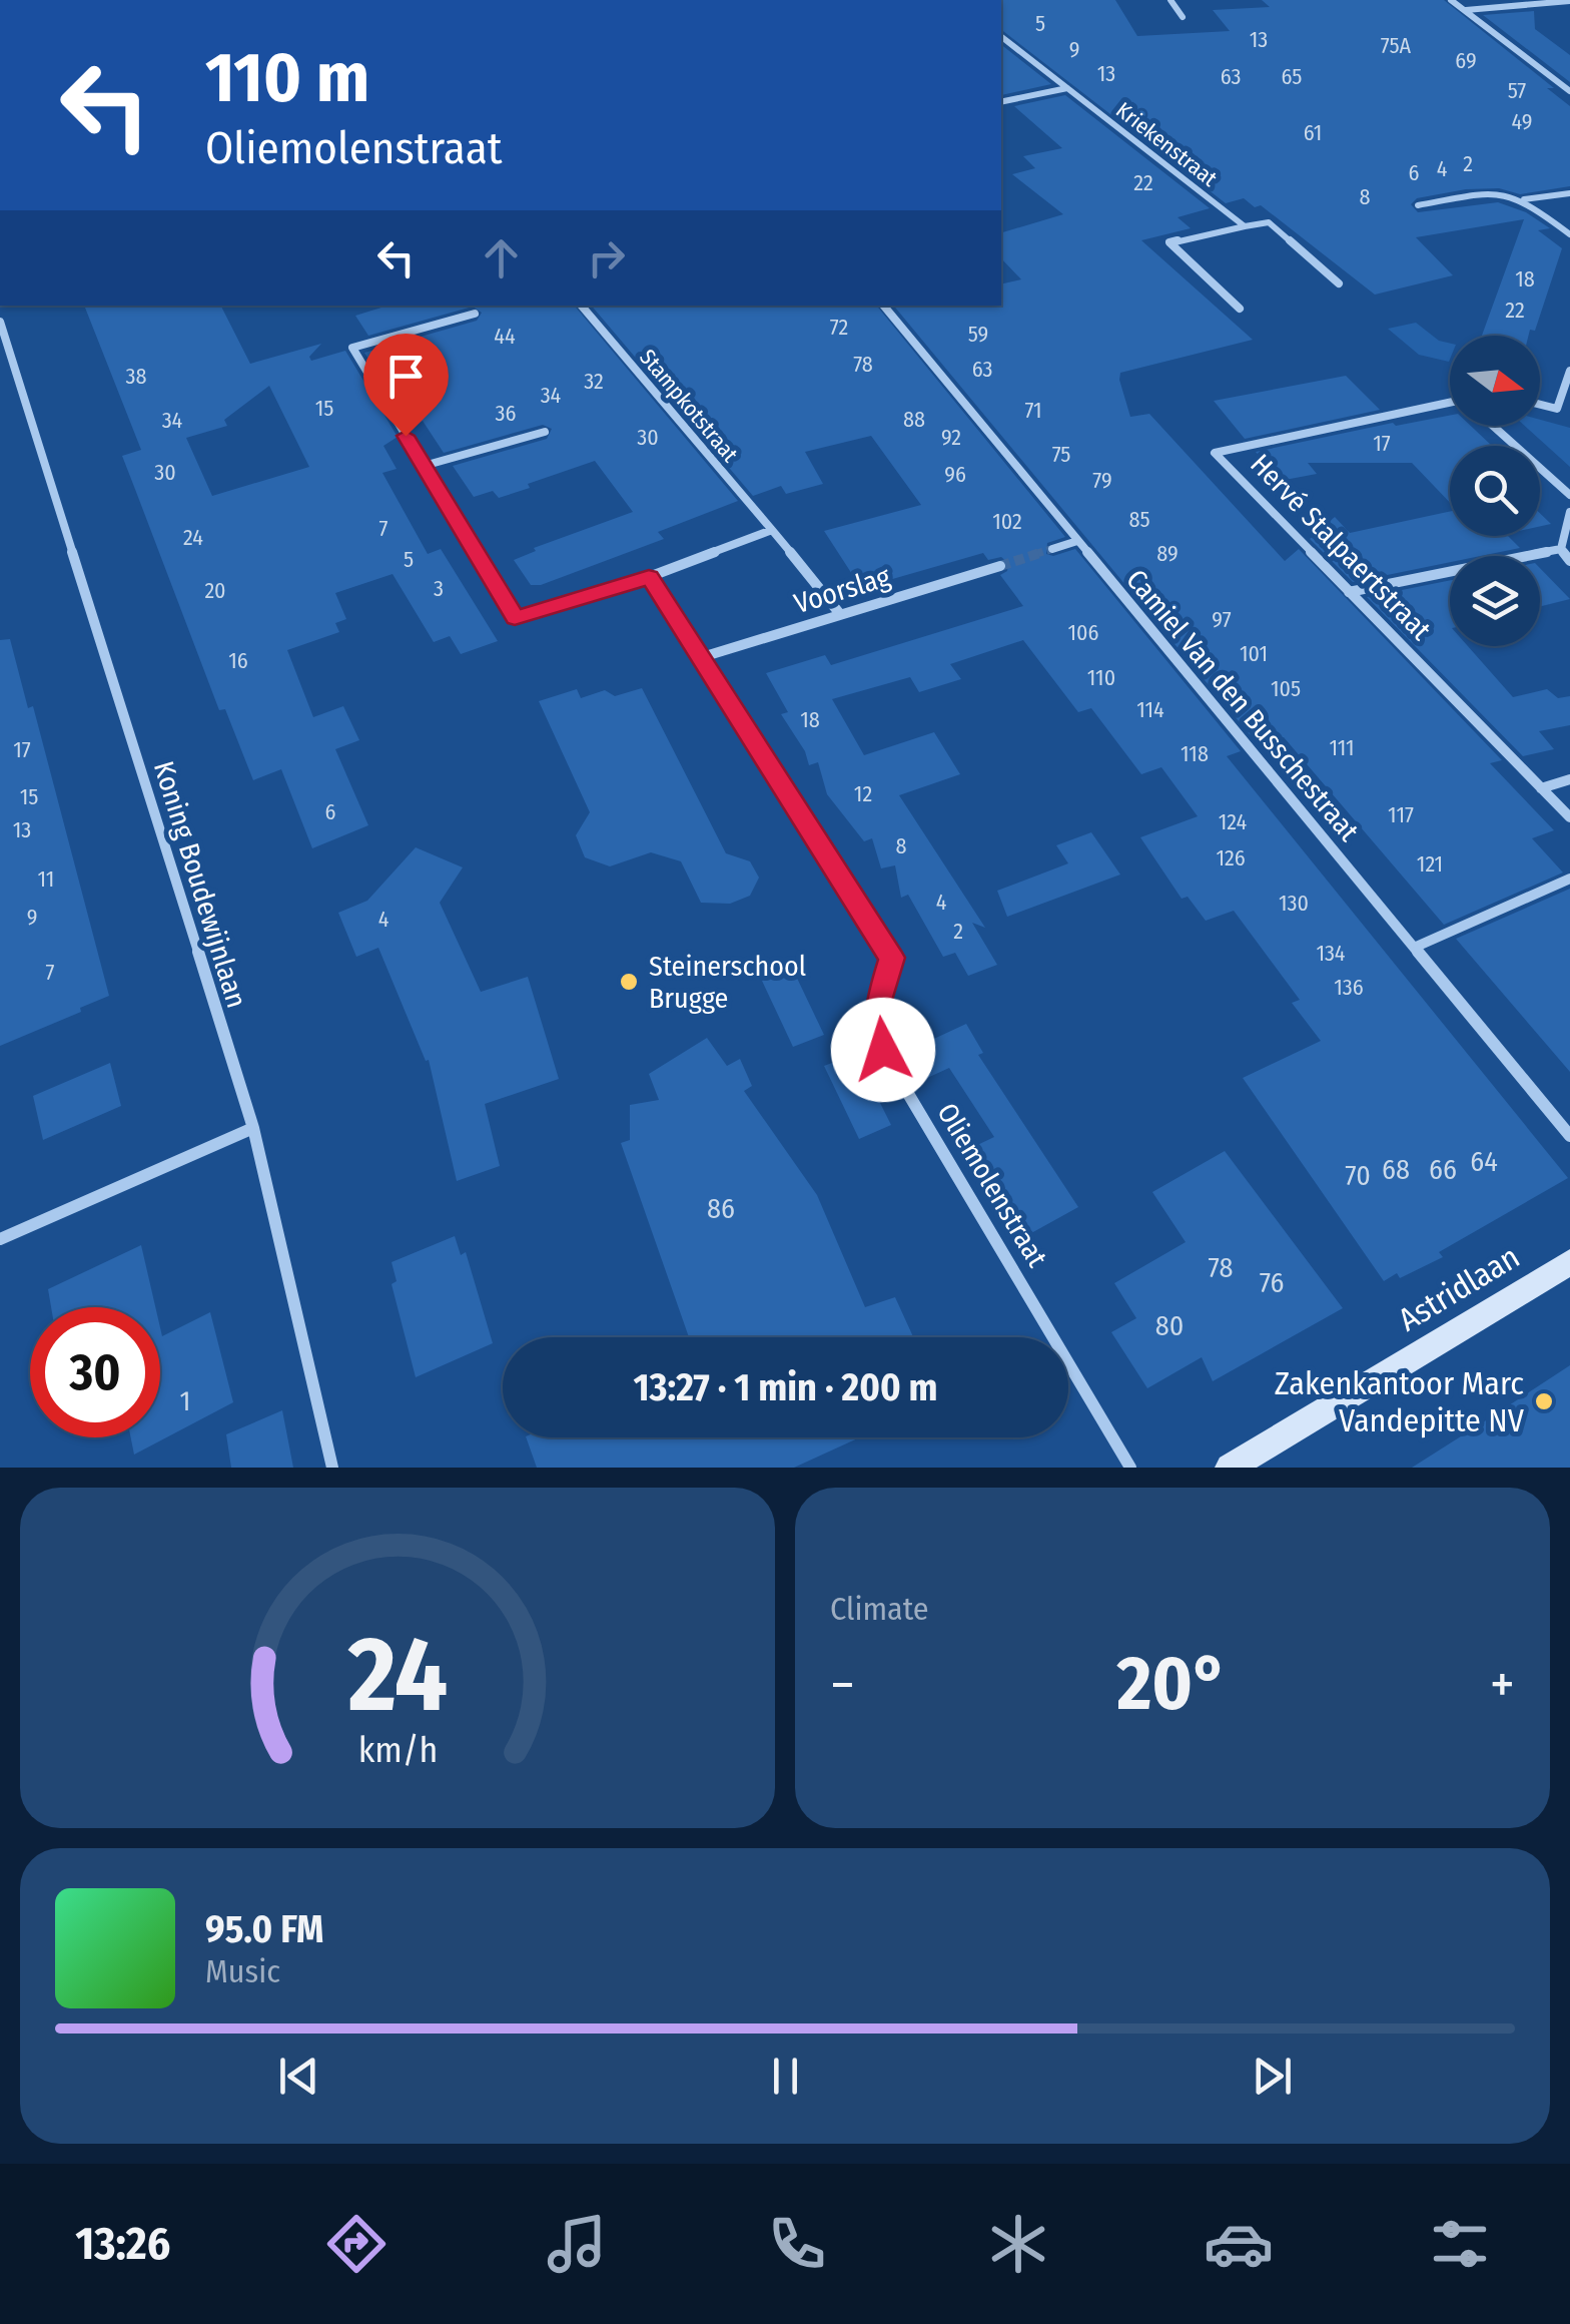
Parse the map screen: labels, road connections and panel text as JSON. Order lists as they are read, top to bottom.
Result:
{
  "streets": {
    "main road": ["Astridlaan"],
    "street": [
      "Kriekenstraat",
      "Stampkotstraat",
      "Hervé Stalpaertstraat",
      "Voorslag",
      "Camiel Van den Busschestraat",
      "Koning Boudewijnlaan",
      "Oliemolenstraat"
    ]
  },
  "crossings": [
    ["Stampkotstraat", "Voorslag"],
    ["Voorslag", "Oliemolenstraat"]
  ],
  "places": ["Steinerschool Brugge", "Zakenkantoor Marc Vandepitte NV"],
  "house_numbers": [
    "5",
    "13",
    "75A",
    "9",
    "69",
    "13",
    "63",
    "65",
    "57",
    "49",
    "61",
    "2",
    "4",
    "6",
    "22",
    "8",
    "18",
    "22",
    "72",
    "59",
    "44",
    "78",
    "63",
    "38",
    "32",
    "34",
    "15",
    "71",
    "36",
    "88",
    "34",
    "30",
    "92",
    "17",
    "75",
    "30",
    "96",
    "79",
    "85",
    "102",
    "7",
    "24",
    "89",
    "5",
    "3",
    "20",
    "97",
    "106",
    "101",
    "16",
    "110",
    "105",
    "114",
    "18",
    "111",
    "17",
    "118",
    "12",
    "15",
    "6",
    "117",
    "124",
    "13",
    "8",
    "126",
    "121",
    "11",
    "4",
    "130",
    "9",
    "4",
    "2",
    "134",
    "7",
    "136",
    "64",
    "68",
    "66",
    "70",
    "86",
    "78",
    "76",
    "80",
    "1"
  ],
  "north": "right",
  "page": {
    "turn": ["110 m", "Oliemolenstraat"],
    "limit": "30",
    "trip": "13:27 · 1 min · 200 m",
    "tile": "Climate",
    "heat": ["−", "20°", "+"],
    "song": ["95.0 FM", "Music"],
    "tabs": "13:26",
    "gauge": ["24", "km/h"]
  }
}
